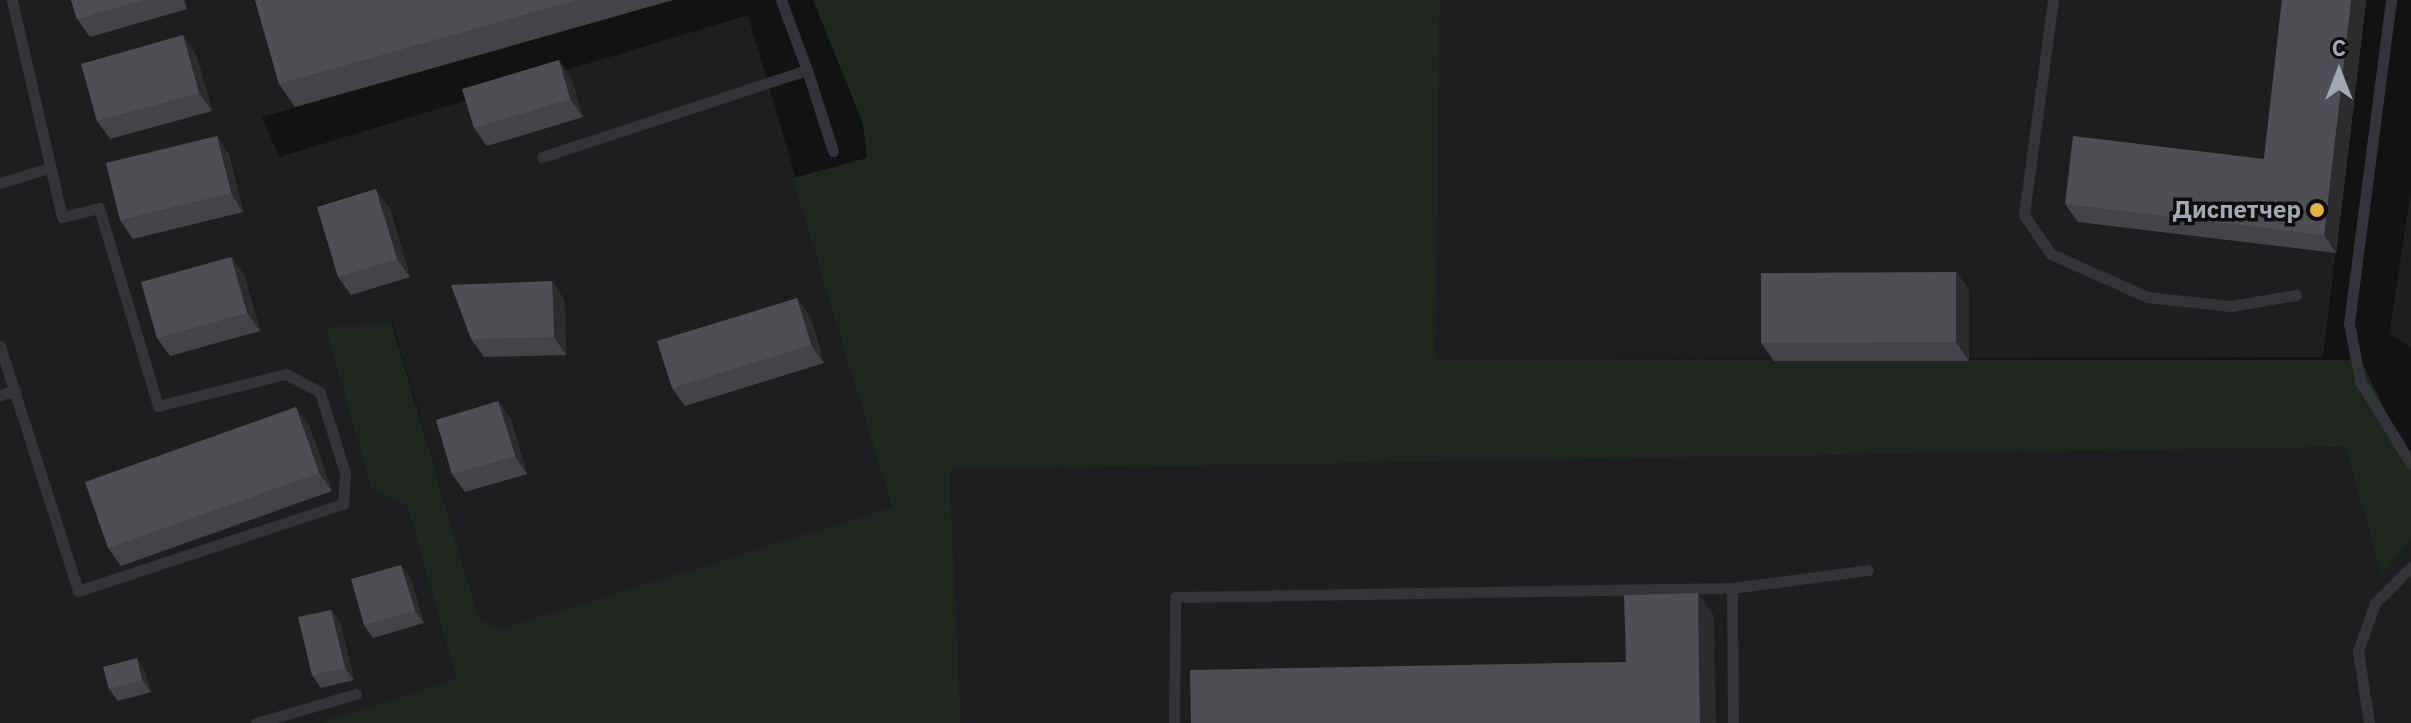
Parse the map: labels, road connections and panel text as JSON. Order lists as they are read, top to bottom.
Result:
{
  "places": ["Диспетчер"],
  "north": "top"
}
